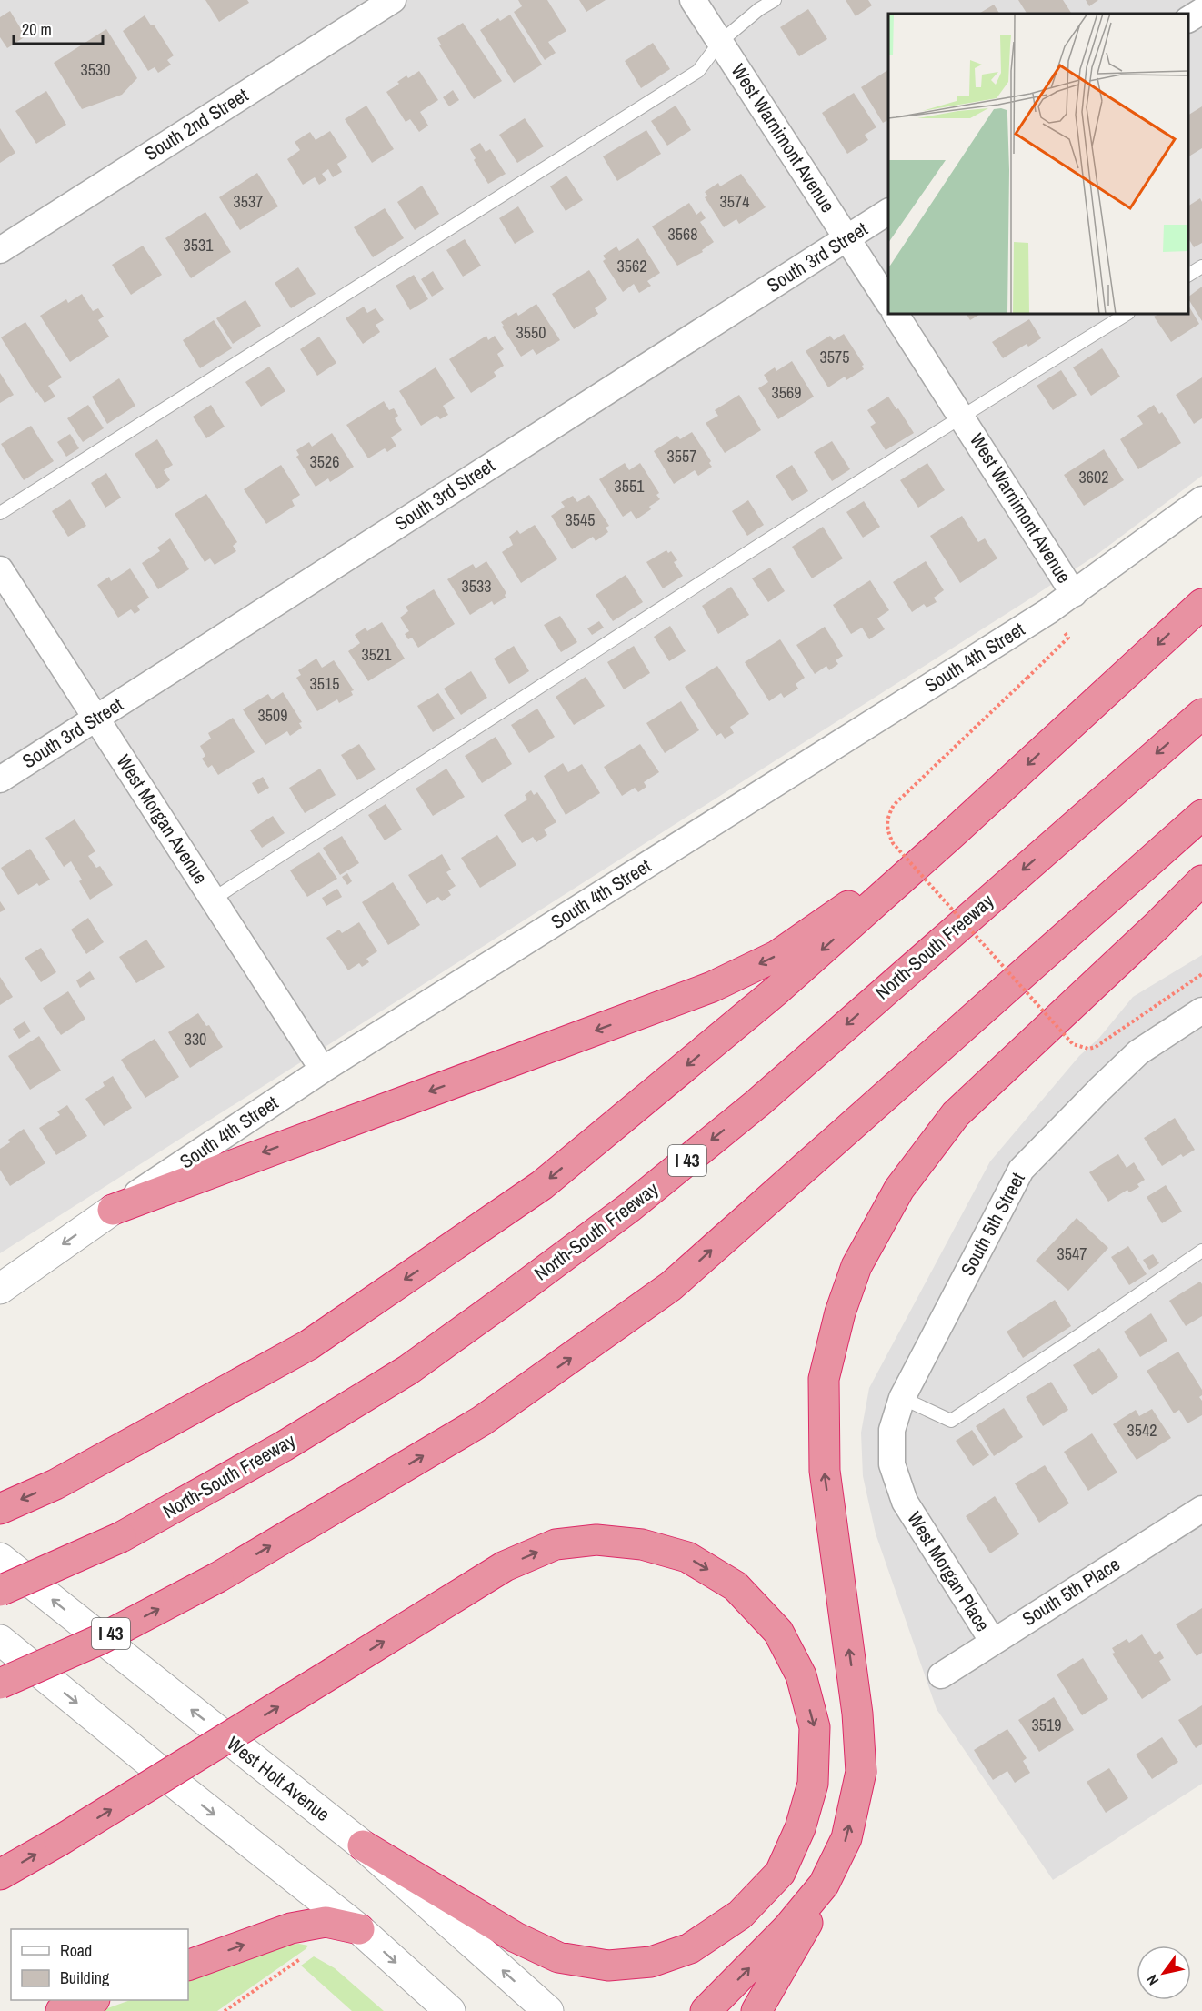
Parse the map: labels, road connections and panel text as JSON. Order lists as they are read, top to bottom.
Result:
{
  "streets": {
    "highway": ["North-South Freeway", "I 43"],
    "street": [
      "South 2nd Street",
      "West Warnimont Avenue",
      "South 3rd Street",
      "South 4th Street",
      "West Morgan Avenue",
      "South 5th Street",
      "West Morgan Place",
      "South 5th Place",
      "West Holt Avenue"
    ]
  },
  "crossings": [
    ["West Warnimont Avenue", "South 3rd Street"],
    ["West Warnimont Avenue", "South 4th Street"],
    ["South 3rd Street", "West Morgan Avenue"],
    ["South 4th Street", "West Morgan Avenue"],
    ["South 5th Street", "West Morgan Place"],
    ["West Morgan Place", "South 5th Place"]
  ],
  "house_numbers": [
    "3530",
    "3537",
    "3574",
    "3568",
    "3531",
    "3562",
    "3550",
    "3575",
    "3569",
    "3557",
    "3526",
    "3602",
    "3551",
    "3545",
    "3533",
    "3521",
    "3515",
    "3509",
    "330",
    "3547",
    "3542",
    "3519"
  ],
  "legend": ["Road", "Building"],
  "scale_bar": "20 m",
  "north": "bottom left"
}
